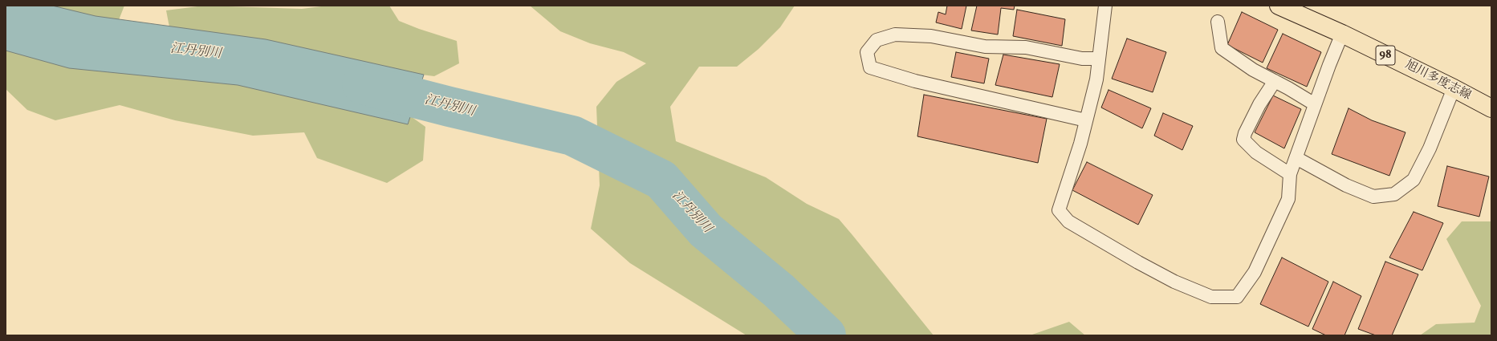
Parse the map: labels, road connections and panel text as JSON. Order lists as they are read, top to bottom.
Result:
{
  "streets": {
    "main road": ["98", "旭川多度志線"]
  },
  "water": ["江丹別川"]
}
